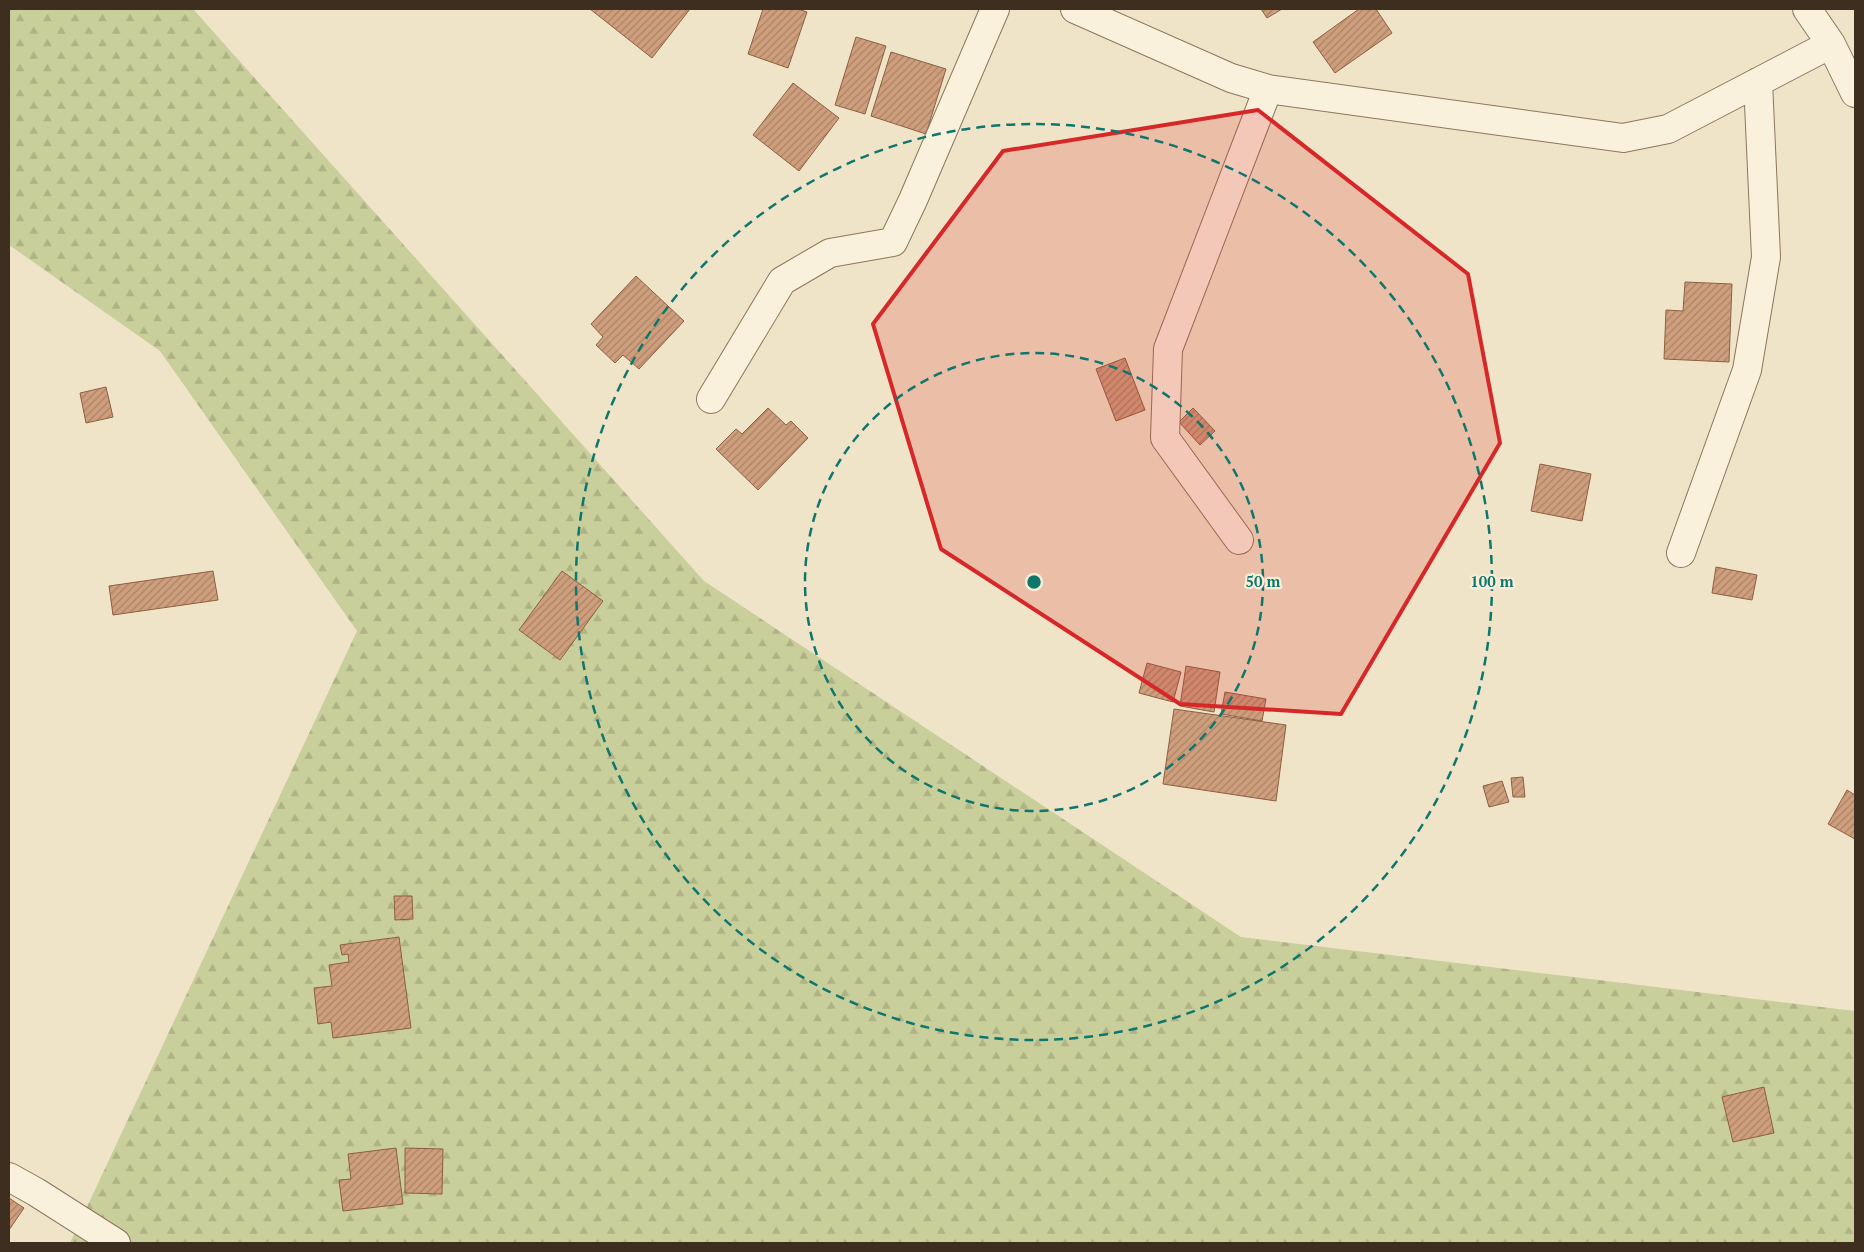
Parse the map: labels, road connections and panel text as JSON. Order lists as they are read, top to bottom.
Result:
{
  "rings": ["50 m", "100 m"]
}
